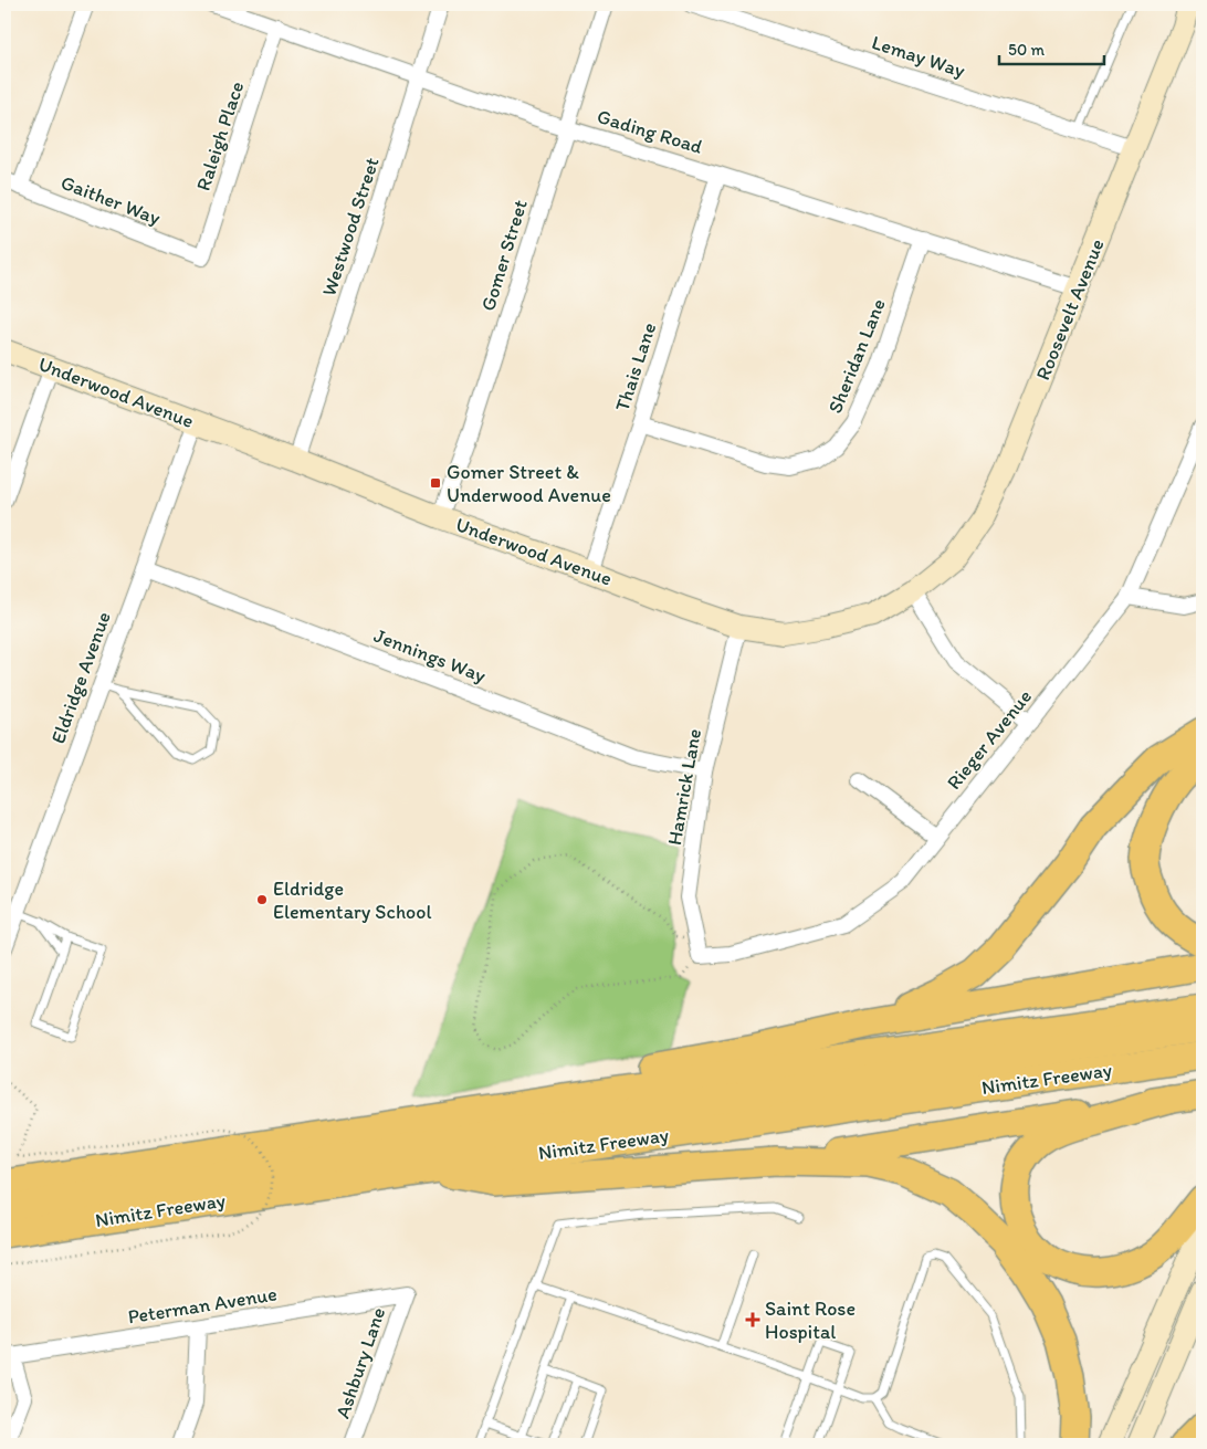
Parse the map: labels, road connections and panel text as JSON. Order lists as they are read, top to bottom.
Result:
{
  "streets": {
    "highway": ["Nimitz Freeway"],
    "street": [
      "Lemay Way",
      "Gading Road",
      "Raleigh Place",
      "Gaither Way",
      "Westwood Street",
      "Gomer Street",
      "Roosevelt Avenue",
      "Sheridan Lane",
      "Thais Lane",
      "Underwood Avenue",
      "Jennings Way",
      "Eldridge Avenue",
      "Rieger Avenue",
      "Hamrick Lane",
      "Peterman Avenue",
      "Ashbury Lane"
    ]
  },
  "crossings": [
    ["Lemay Way", "Roosevelt Avenue"],
    ["Gading Road", "Raleigh Place"],
    ["Gading Road", "Westwood Street"],
    ["Gading Road", "Gomer Street"],
    ["Gading Road", "Roosevelt Avenue"],
    ["Gading Road", "Sheridan Lane"],
    ["Gading Road", "Thais Lane"],
    ["Raleigh Place", "Gaither Way"],
    ["Westwood Street", "Underwood Avenue"],
    ["Gomer Street", "Underwood Avenue"],
    ["Roosevelt Avenue", "Underwood Avenue"],
    ["Sheridan Lane", "Thais Lane"],
    ["Thais Lane", "Underwood Avenue"],
    ["Underwood Avenue", "Eldridge Avenue"],
    ["Underwood Avenue", "Hamrick Lane"],
    ["Jennings Way", "Eldridge Avenue"],
    ["Jennings Way", "Hamrick Lane"],
    ["Rieger Avenue", "Hamrick Lane"],
    ["Peterman Avenue", "Ashbury Lane"]
  ],
  "places": {
    "transit": ["Gomer Street & Underwood Avenue"],
    "other": ["Eldridge Elementary School"],
    "health": ["Saint Rose Hospital"]
  },
  "scale_bar": "50 m"
}
